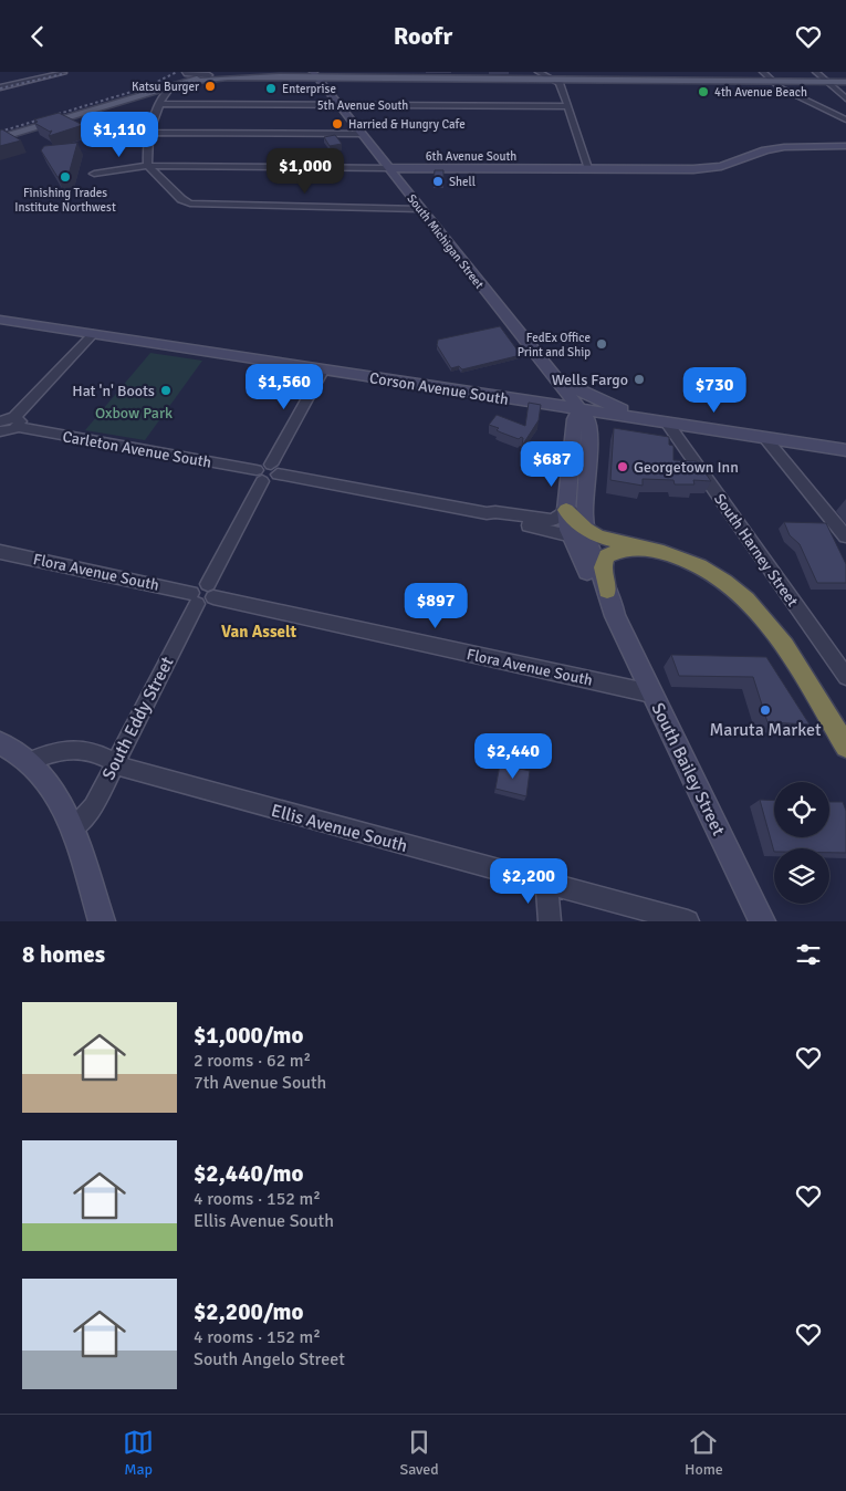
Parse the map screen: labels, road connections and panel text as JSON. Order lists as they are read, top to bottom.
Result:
{
  "streets": {
    "street": [
      "5th Avenue South",
      "6th Avenue South",
      "South Michigan Street",
      "Corson Avenue South",
      "Carleton Avenue South",
      "South Harney Street",
      "Flora Avenue South",
      "South Eddy Street",
      "South Bailey Street",
      "Ellis Avenue South"
    ]
  },
  "crossings": [
    ["5th Avenue South", "South Michigan Street"],
    ["6th Avenue South", "South Michigan Street"],
    ["South Michigan Street", "Corson Avenue South"],
    ["South Michigan Street", "South Bailey Street"],
    ["Corson Avenue South", "South Harney Street"],
    ["Corson Avenue South", "South Bailey Street"],
    ["Carleton Avenue South", "South Eddy Street"],
    ["Flora Avenue South", "South Eddy Street"],
    ["Flora Avenue South", "South Bailey Street"],
    ["South Eddy Street", "Ellis Avenue South"]
  ],
  "districts": ["Van Asselt"],
  "parks": ["Oxbow Park"],
  "places": [
    "Katsu Burger",
    "Enterprise",
    "4th Avenue Beach",
    "Harried & Hungry Cafe",
    "Finishing Trades Institute Northwest",
    "Shell",
    "FedEx Office Print and Ship",
    "Wells Fargo",
    "Hat 'n' Boots",
    "Georgetown Inn",
    "Maruta Market"
  ],
  "page": {
    "header": "Roofr",
    "price": [
      "$1,110",
      "$1,000",
      "$1,560",
      "$730",
      "$687",
      "$897",
      "$2,440",
      "$2,200"
    ],
    "heading": "8 homes",
    "list": [
      {
        "name": "$1,000/mo",
        "note": "2 rooms · 62 m² · 7th Avenue South"
      },
      {
        "name": "$2,440/mo",
        "note": "4 rooms · 152 m² · Ellis Avenue South"
      },
      {
        "name": "$2,200/mo",
        "note": "4 rooms · 152 m² · South Angelo Street"
      }
    ],
    "tabs": ["Map", "Saved", "Home"]
  }
}
